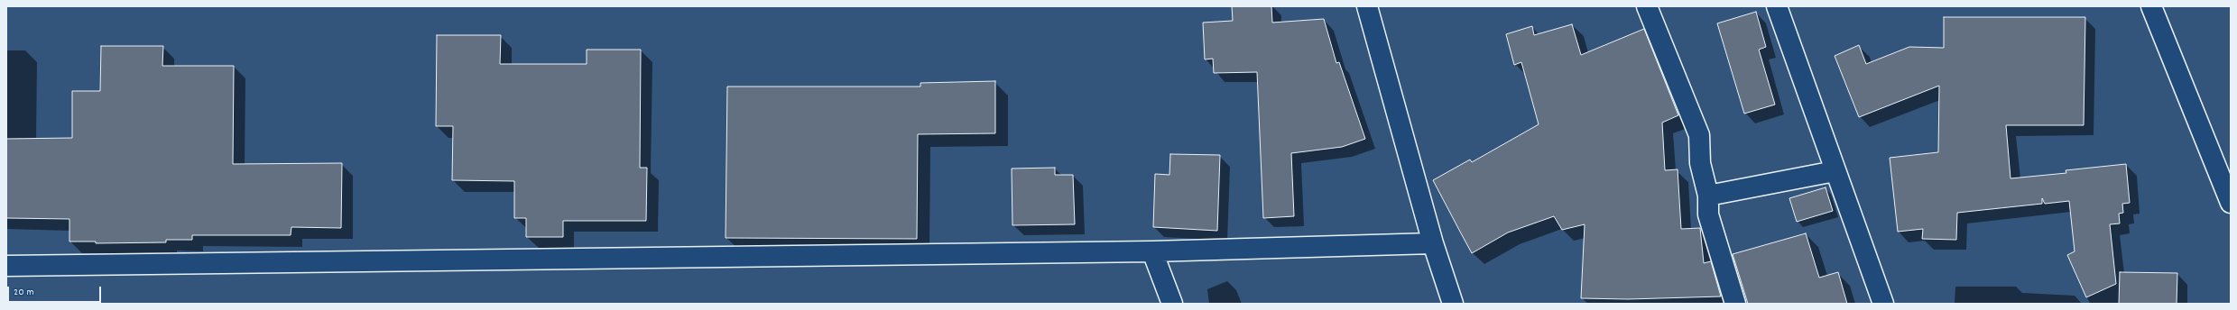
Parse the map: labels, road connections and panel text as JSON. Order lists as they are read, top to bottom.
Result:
{
  "scale_bar": "20 m"
}
